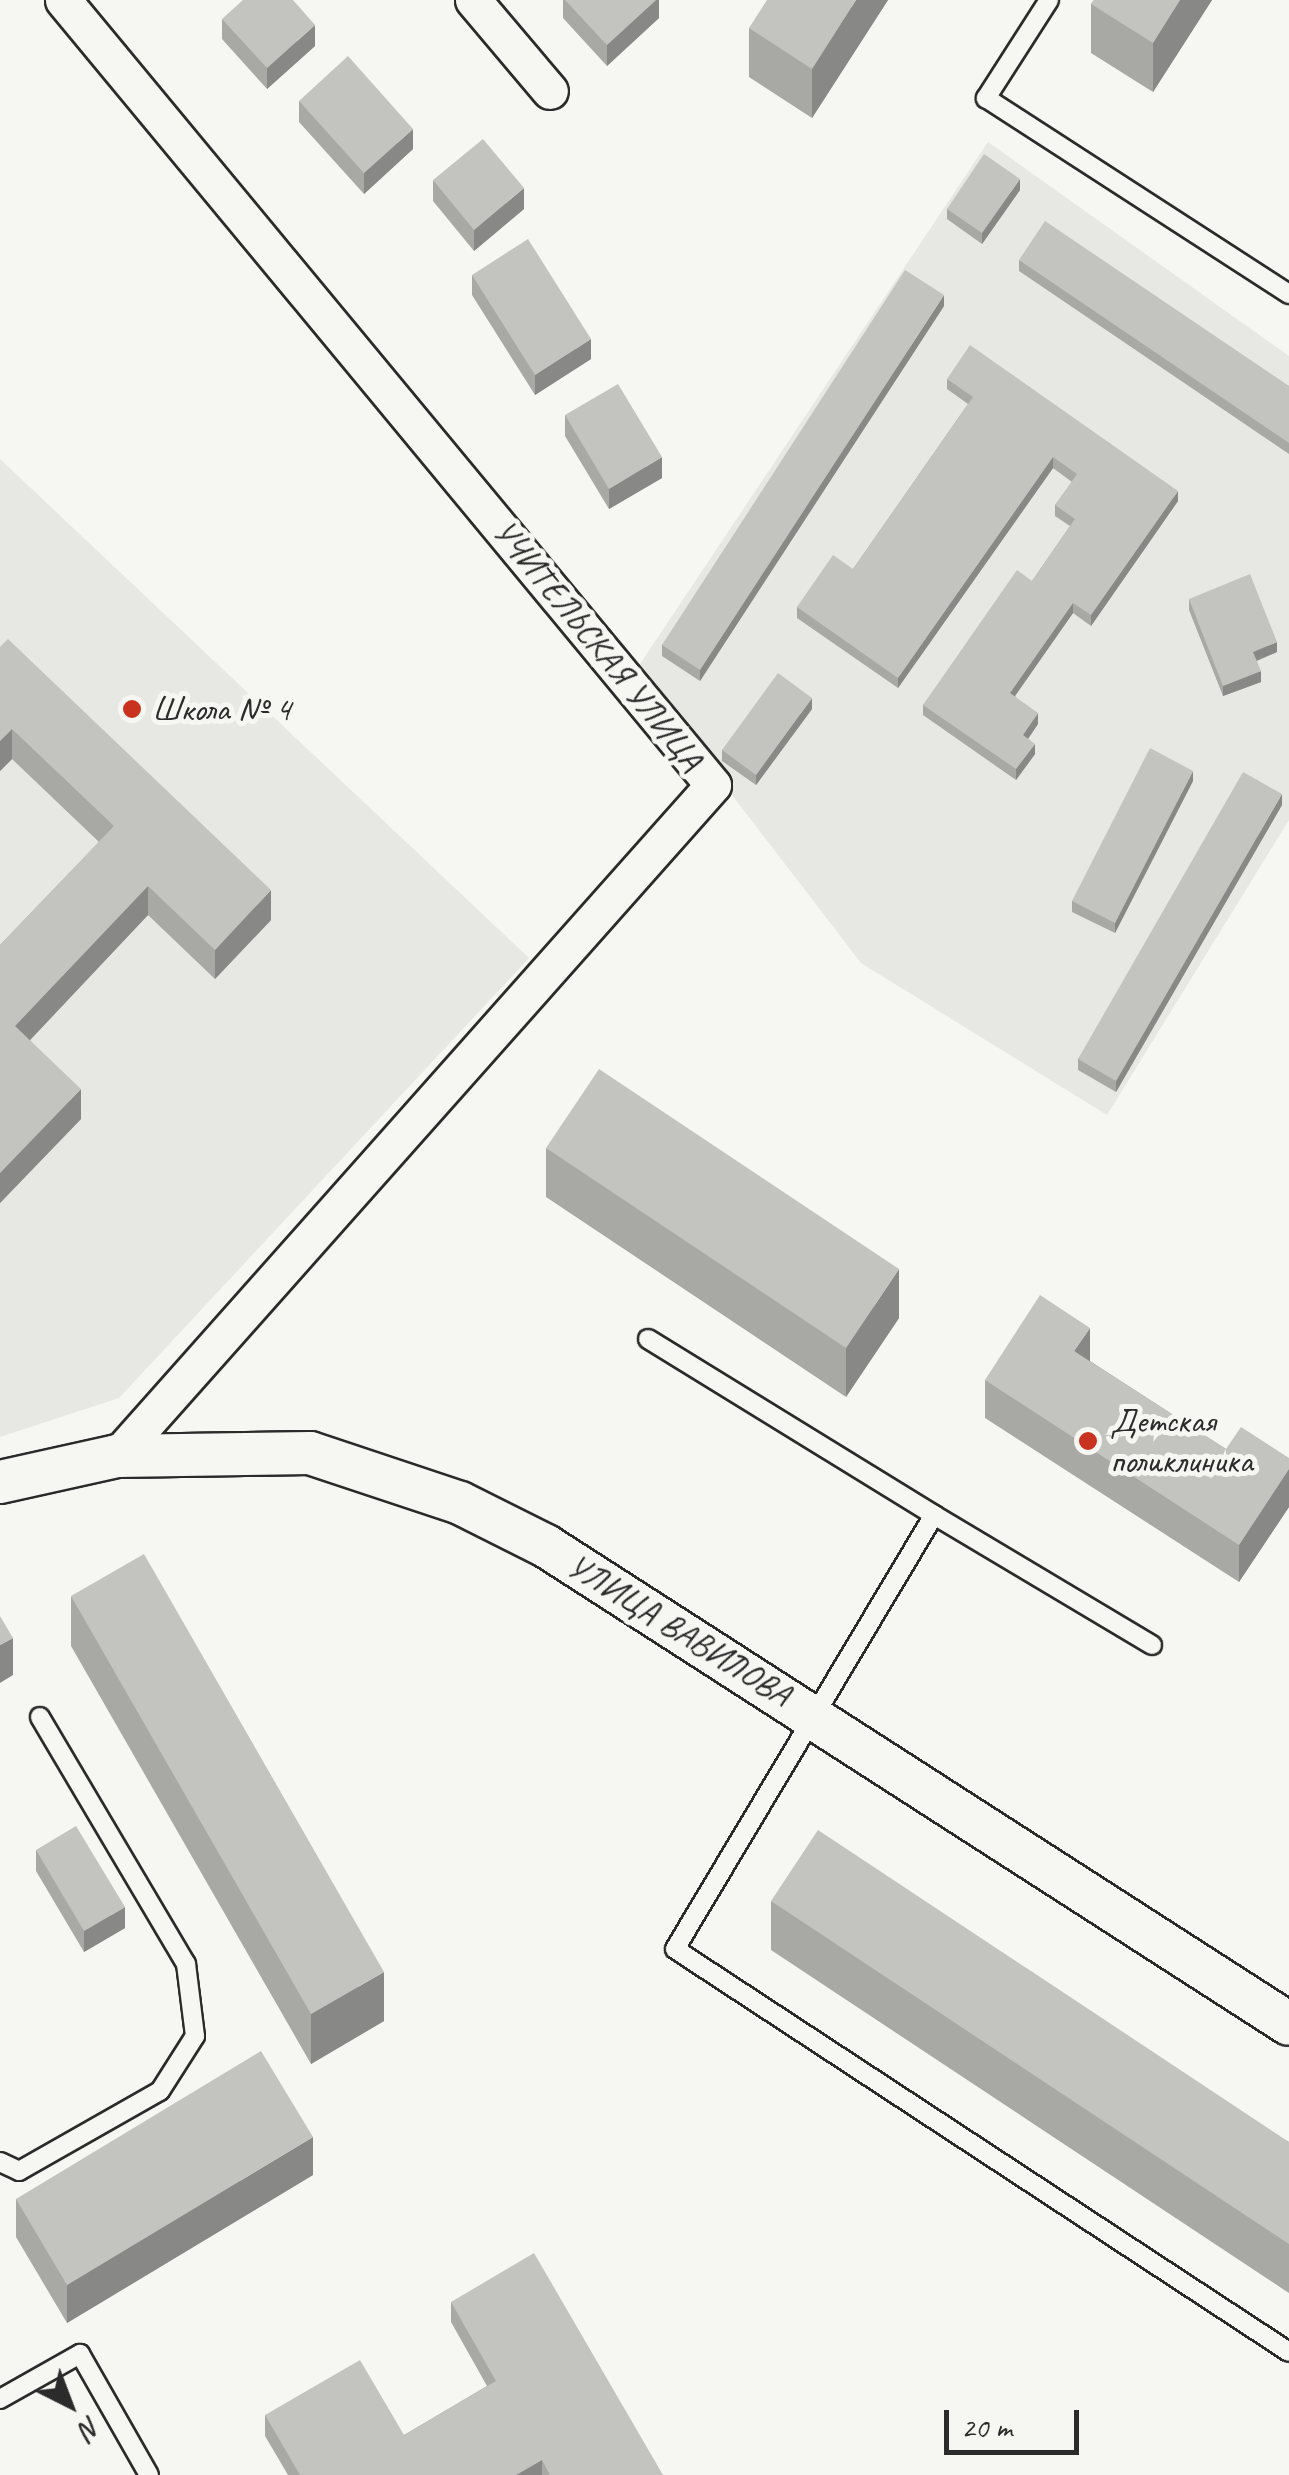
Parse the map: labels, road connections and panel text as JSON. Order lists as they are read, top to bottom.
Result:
{
  "streets": {
    "street": ["УЧИТЕЛЬСКАЯ УЛИЦА", "УЛИЦА ВАВИЛОВА"]
  },
  "crossings": [
    ["УЧИТЕЛЬСКАЯ УЛИЦА", "УЛИЦА ВАВИЛОВА"]
  ],
  "places": ["Школа № 4", "Детская поликлиника"],
  "scale_bar": "20 m",
  "north": "bottom right"
}
